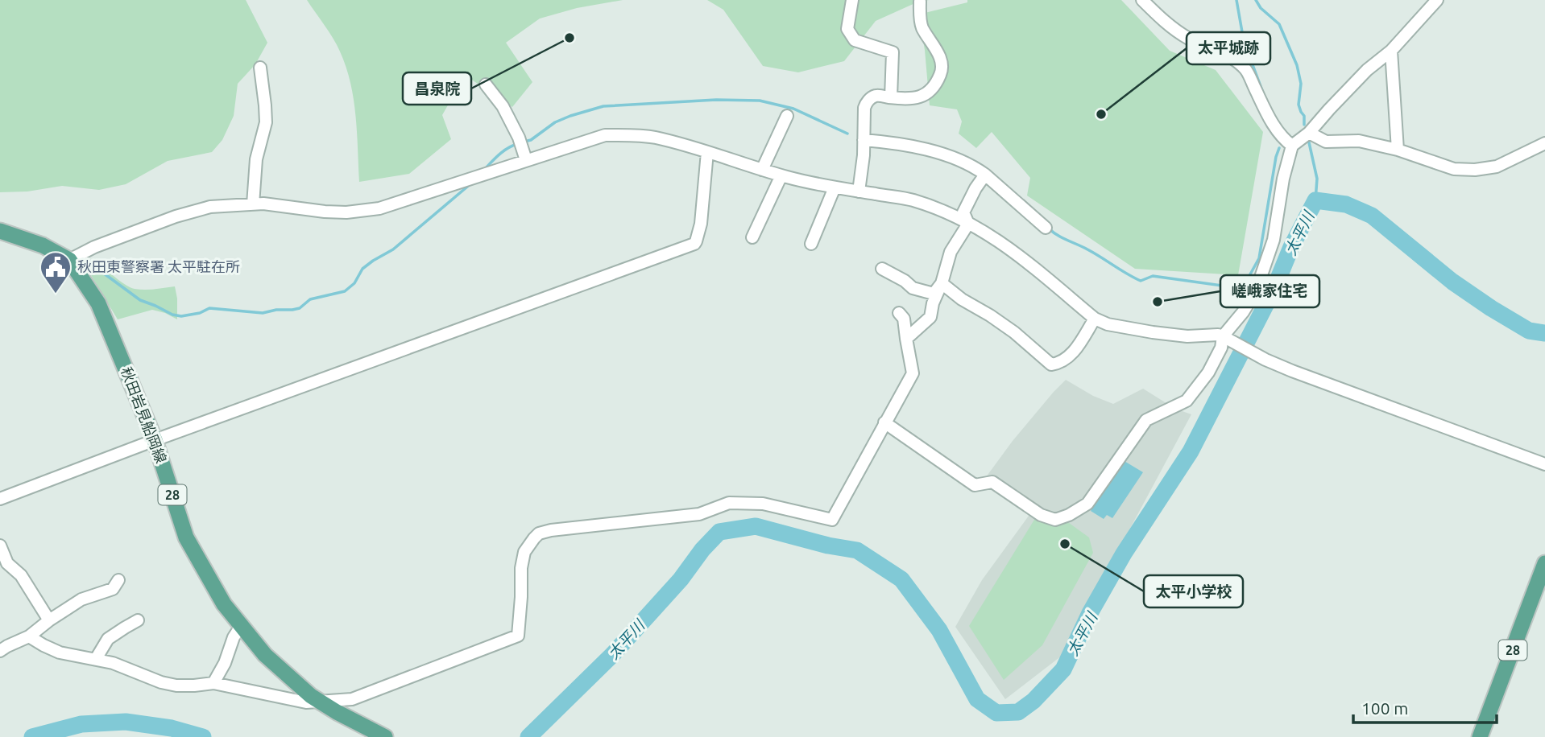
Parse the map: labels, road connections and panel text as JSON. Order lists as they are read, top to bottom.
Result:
{
  "streets": {
    "main road": ["秋田岩見船岡線", "28"]
  },
  "water": ["太平川"],
  "places": {
    "other": [
      "昌泉院",
      "太平城跡",
      "嵯峨家住宅",
      "太平小学校"
    ],
    "public building": ["秋田東警察署 太平駐在所"]
  },
  "scale_bar": "100 m"
}
